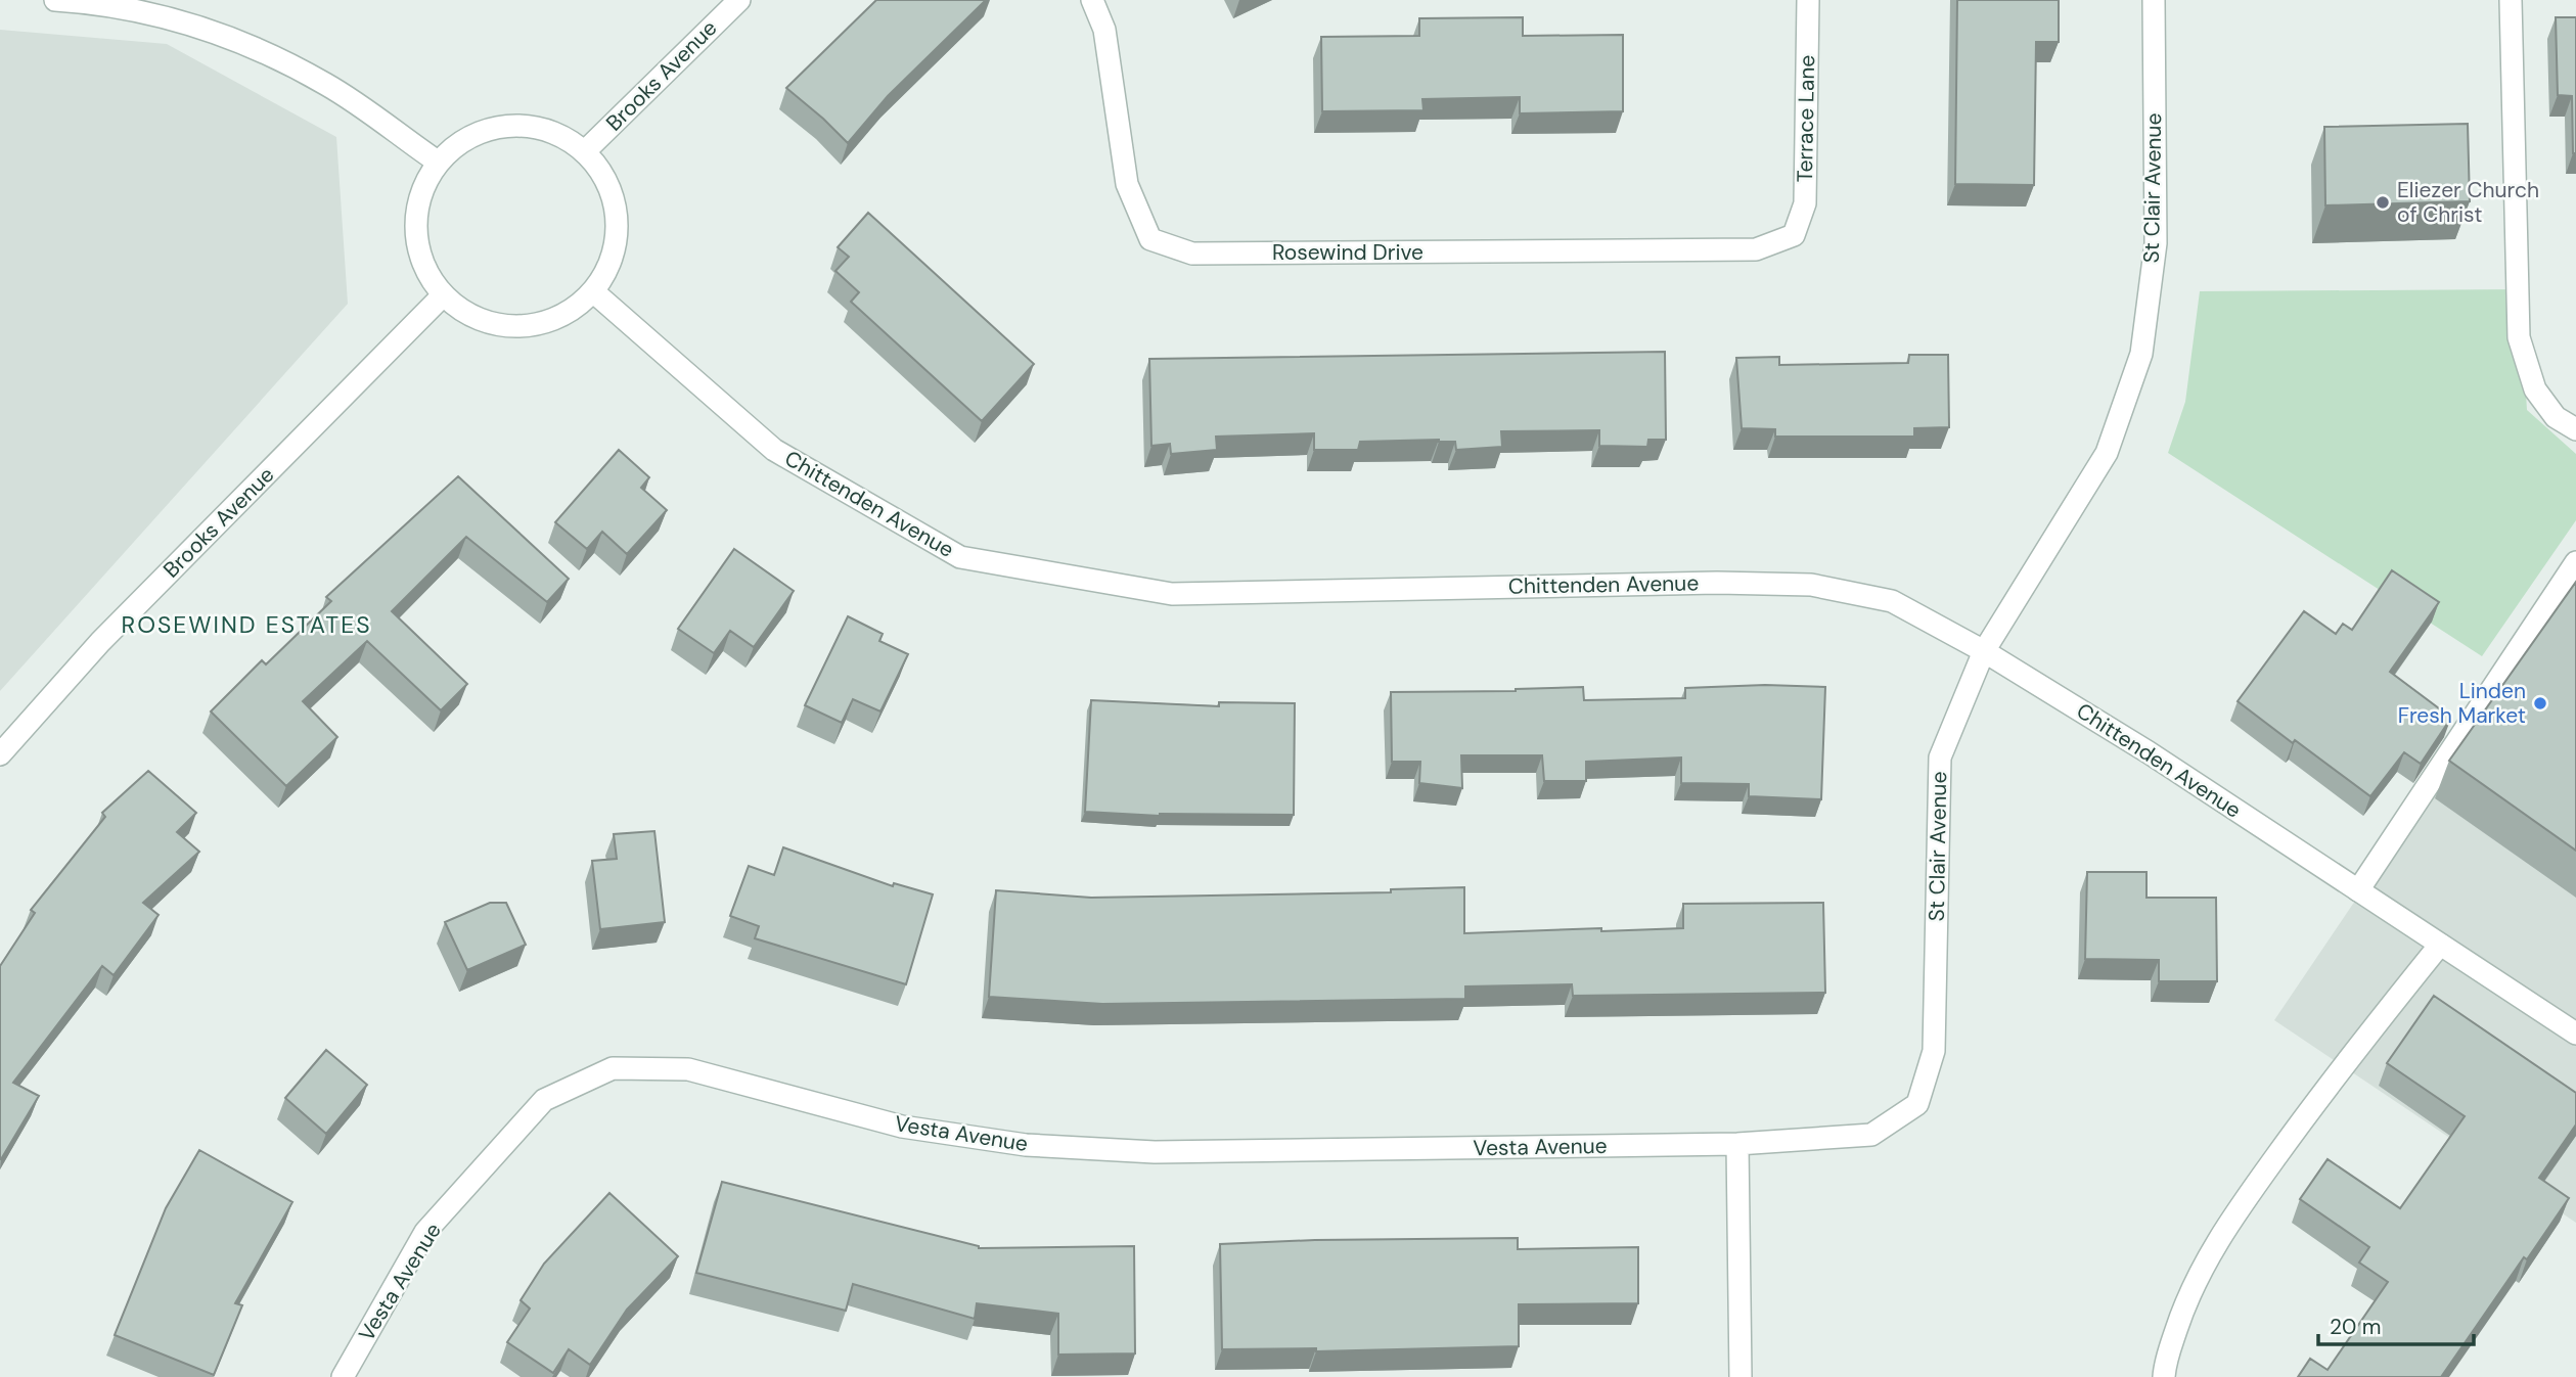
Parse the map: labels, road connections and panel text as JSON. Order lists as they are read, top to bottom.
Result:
{
  "streets": {
    "street": [
      "Brooks Avenue",
      "Terrace Lane",
      "St Clair Avenue",
      "Rosewind Drive",
      "Chittenden Avenue",
      "Vesta Avenue"
    ]
  },
  "crossings": [
    ["Brooks Avenue", "Chittenden Avenue"],
    ["Terrace Lane", "Rosewind Drive"],
    ["St Clair Avenue", "Chittenden Avenue"],
    ["St Clair Avenue", "Vesta Avenue"]
  ],
  "districts": ["ROSEWIND ESTATES"],
  "places": ["Eliezer Church of Christ", "Linden Fresh Market"],
  "scale_bar": "20 m"
}
